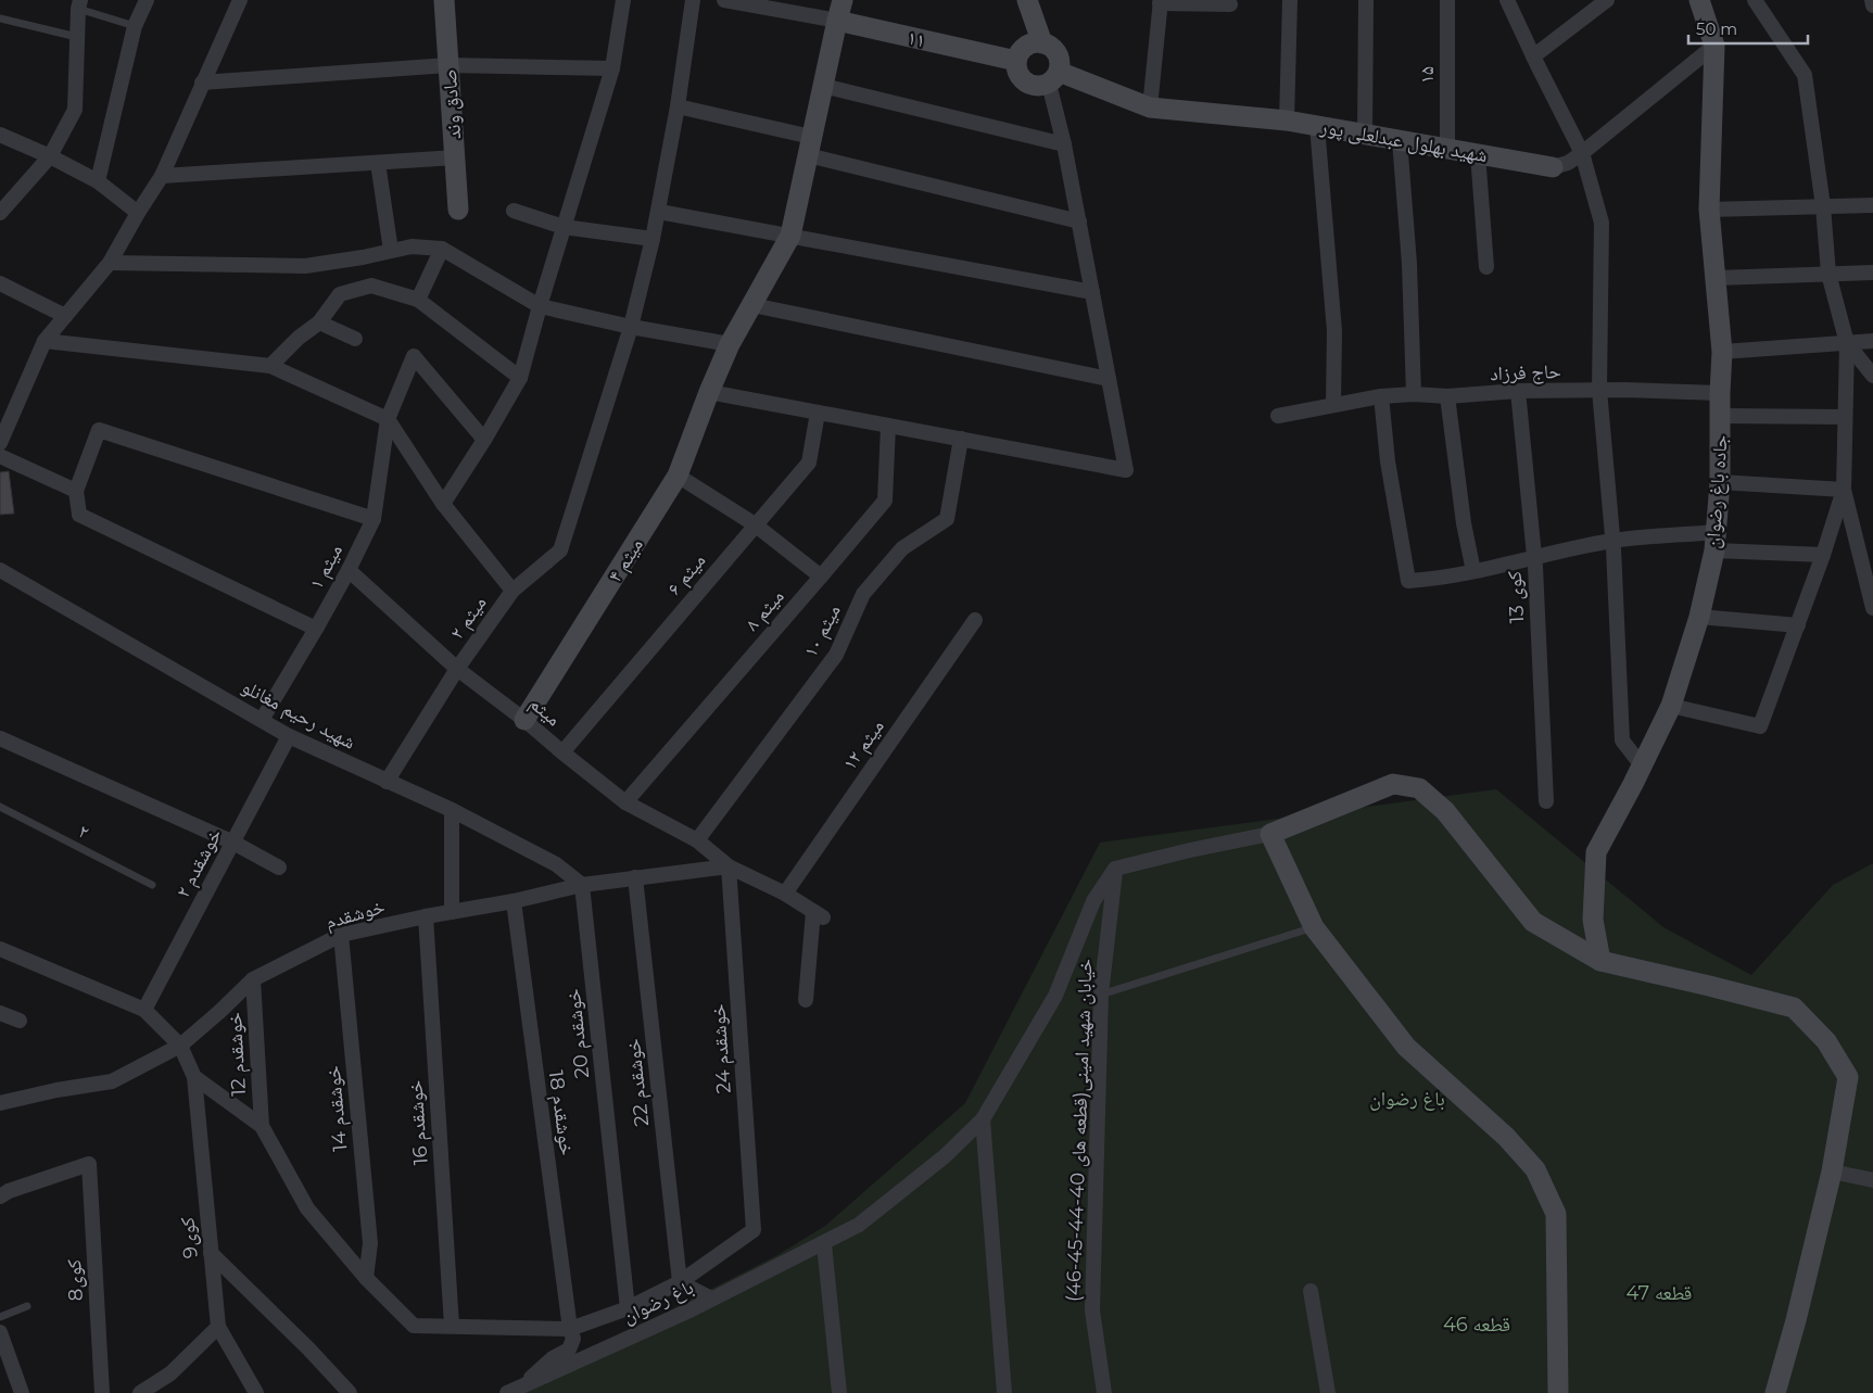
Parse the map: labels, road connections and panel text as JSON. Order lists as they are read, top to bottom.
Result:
{
  "streets": {
    "street": [
      "۱۱",
      "۱۵",
      "صادق وند",
      "شهید بهلول عبدلعلی پور",
      "حاج فرزاد",
      "جاده باغ رضوان",
      "۴ میثم",
      "۱ میثم",
      "۶ میثم",
      "کوی 13",
      "۸ میثم",
      "۲ میثم",
      "۱۰ میثم",
      "میثم",
      "شهید رحیم مغانلو",
      "۱۲ میثم",
      "۲ خوشقدم",
      "خوشقدم",
      "خوشقدم 20",
      "خوشقدم 24",
      "خوشقدم 12",
      "خوشقدم 22",
      "خوشقدم 14",
      "خوشقدم 18",
      "خوشقدم 16",
      "خیابان شهید امینی(قطعه های 40-44-45-46)",
      "کوی9",
      "کوی8",
      "باغ رضوان"
    ],
    "lane": ["۲"]
  },
  "crossings": [
    ["۱۱", "شهید بهلول عبدلعلی پور"],
    ["۱۱", "۴ میثم"],
    ["۱۵", "شهید بهلول عبدلعلی پور"],
    ["شهید بهلول عبدلعلی پور", "جاده باغ رضوان"],
    ["حاج فرزاد", "جاده باغ رضوان"],
    ["حاج فرزاد", "کوی 13"],
    ["۴ میثم", "میثم"],
    ["۱ میثم", "میثم"],
    ["۱ میثم", "شهید رحیم مغانلو"],
    ["۶ میثم", "میثم"],
    ["۸ میثم", "میثم"],
    ["۲ میثم", "میثم"],
    ["۲ میثم", "شهید رحیم مغانلو"],
    ["۱۰ میثم", "میثم"],
    ["میثم", "۱۲ میثم"],
    ["میثم", "خوشقدم"],
    ["میثم", "خوشقدم 24"],
    ["شهید رحیم مغانلو", "۲ خوشقدم"],
    ["شهید رحیم مغانلو", "خوشقدم"],
    ["شهید رحیم مغانلو", "خوشقدم 20"],
    ["خوشقدم", "خوشقدم 20"],
    ["خوشقدم", "خوشقدم 24"],
    ["خوشقدم", "خوشقدم 12"],
    ["خوشقدم", "خوشقدم 22"],
    ["خوشقدم", "خوشقدم 14"],
    ["خوشقدم", "خوشقدم 18"],
    ["خوشقدم", "خوشقدم 16"],
    ["خوشقدم", "کوی9"],
    ["خوشقدم 24", "خوشقدم 22"],
    ["خیابان شهید امینی(قطعه های 40-44-45-46)", "باغ رضوان"]
  ],
  "parks": ["باغ رضوان", "قطعه 47", "قطعه 46"],
  "scale_bar": "50 m"
}
